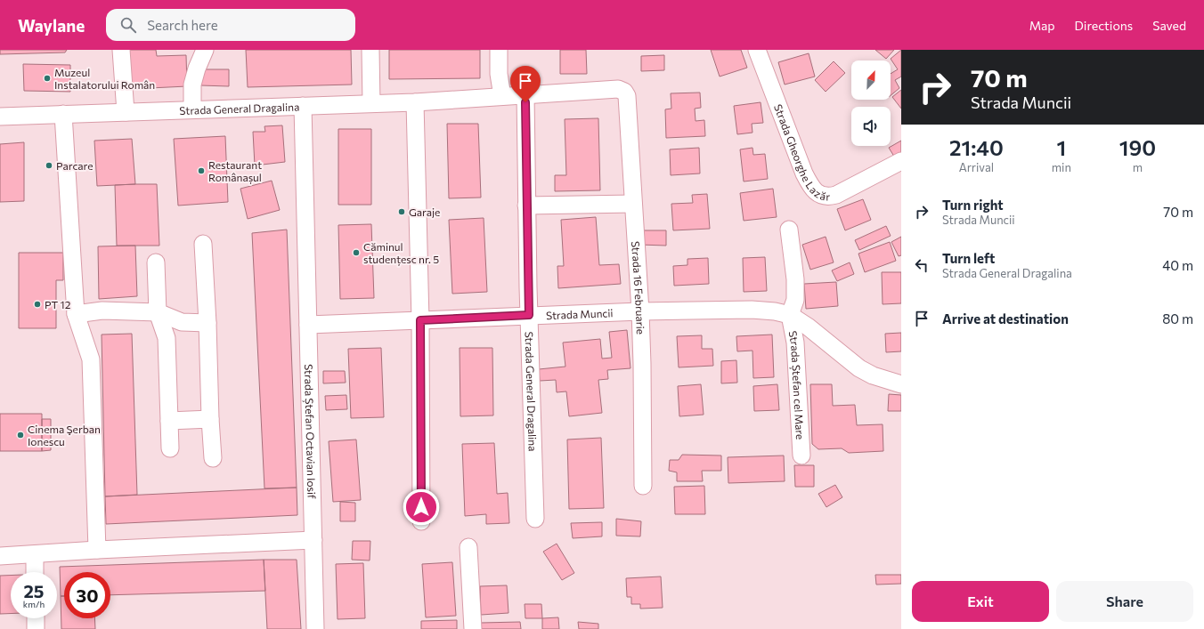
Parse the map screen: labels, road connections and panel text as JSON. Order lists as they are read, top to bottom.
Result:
{
  "streets": {
    "street": [
      "Strada General Dragalina",
      "Strada Gheorghe Lazăr",
      "Strada 16 Februarie",
      "Strada Muncii",
      "Strada Ștefan cel Mare",
      "Strada Ștefan Octavian Iosif"
    ]
  },
  "crossings": [
    ["Strada General Dragalina", "Strada 16 Februarie"],
    ["Strada General Dragalina", "Strada Muncii"],
    ["Strada General Dragalina", "Strada Ștefan Octavian Iosif"],
    ["Strada 16 Februarie", "Strada Muncii"],
    ["Strada Muncii", "Strada Ștefan cel Mare"],
    ["Strada Muncii", "Strada Ștefan Octavian Iosif"]
  ],
  "places": [
    "Muzeul Instalatorului Român",
    "Parcare",
    "Restaurant Românașul",
    "Garaje",
    "Căminul studențesc nr. 5",
    "PT 12",
    "Cinema Şerban Ionescu"
  ],
  "north": "top right",
  "page": {
    "header": "Waylane",
    "search": "Search here",
    "nav": ["Map", "Directions", "Saved"],
    "turn": ["70 m", "Strada Muncii"],
    "eta": [
      "21:40",
      "Arrival",
      "1",
      "min",
      "190",
      "m"
    ],
    "list": [
      {
        "name": "Turn right",
        "note": "Strada Muncii",
        "value": "70 m"
      },
      {
        "name": "Turn left",
        "note": "Strada General Dragalina",
        "value": "40 m"
      },
      {
        "name": "Arrive at destination",
        "value": "80 m"
      }
    ],
    "speed": "25 km/h",
    "limit": "30",
    "buttons": ["Exit", "Share"]
  }
}
